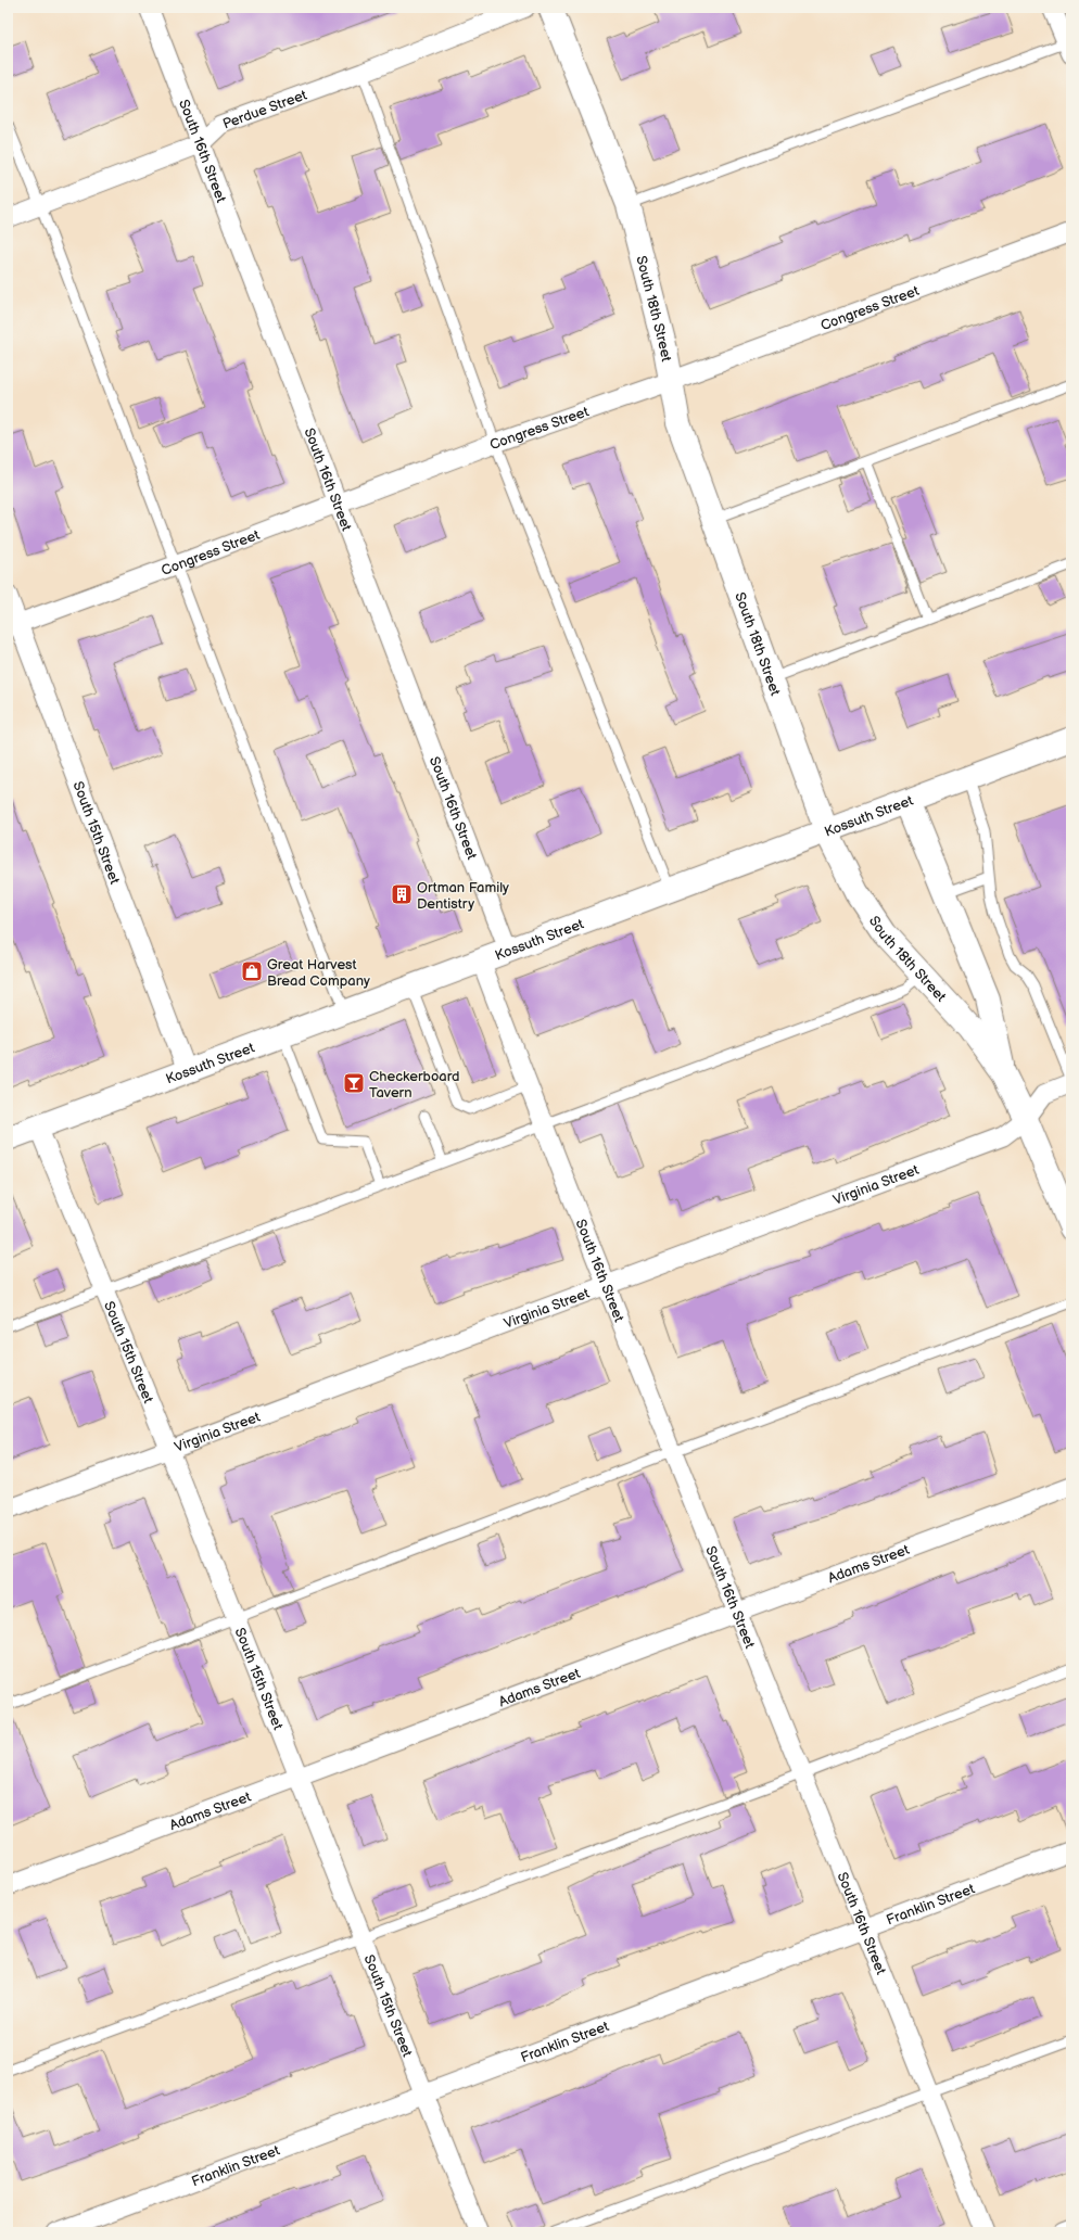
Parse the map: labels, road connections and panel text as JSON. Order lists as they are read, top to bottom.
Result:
{
  "streets": {
    "main road": ["South 18th Street", "Kossuth Street"],
    "street": [
      "Perdue Street",
      "South 16th Street",
      "Congress Street",
      "South 15th Street",
      "Virginia Street",
      "Adams Street",
      "Franklin Street"
    ]
  },
  "crossings": [
    ["Perdue Street", "South 16th Street"],
    ["South 16th Street", "Congress Street"],
    ["South 16th Street", "Kossuth Street"],
    ["South 16th Street", "Virginia Street"],
    ["South 16th Street", "Adams Street"],
    ["South 16th Street", "Franklin Street"],
    ["Congress Street", "South 18th Street"],
    ["Congress Street", "South 15th Street"],
    ["South 18th Street", "Kossuth Street"],
    ["South 18th Street", "Virginia Street"],
    ["Kossuth Street", "South 15th Street"],
    ["South 15th Street", "Virginia Street"],
    ["South 15th Street", "Adams Street"],
    ["South 15th Street", "Franklin Street"]
  ],
  "places": {
    "building": ["Ortman Family Dentistry"],
    "shop": ["Great Harvest Bread Company"],
    "bar": ["Checkerboard Tavern"]
  }
}
